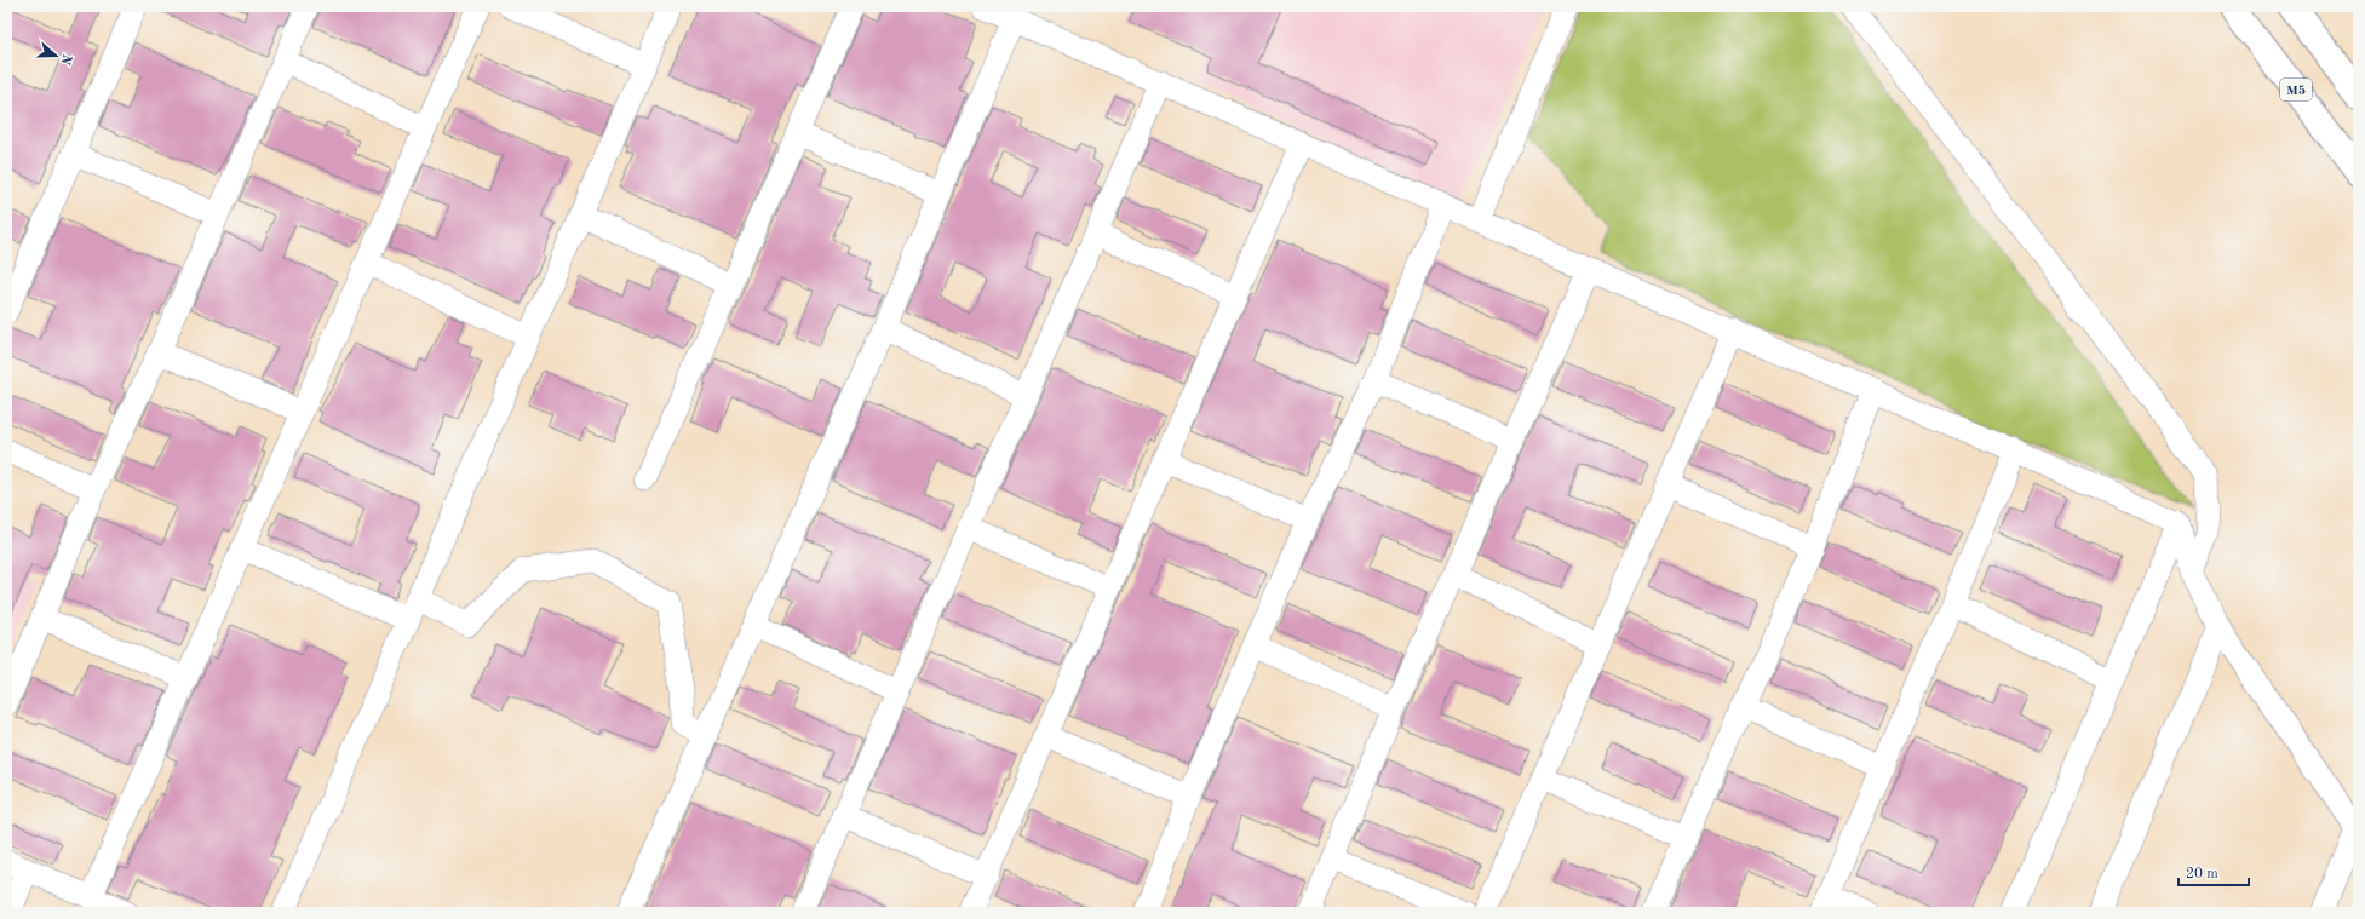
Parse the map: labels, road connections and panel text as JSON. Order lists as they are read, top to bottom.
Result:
{
  "streets": {
    "highway": ["M5"]
  },
  "scale_bar": "20 m",
  "north": "right"
}
